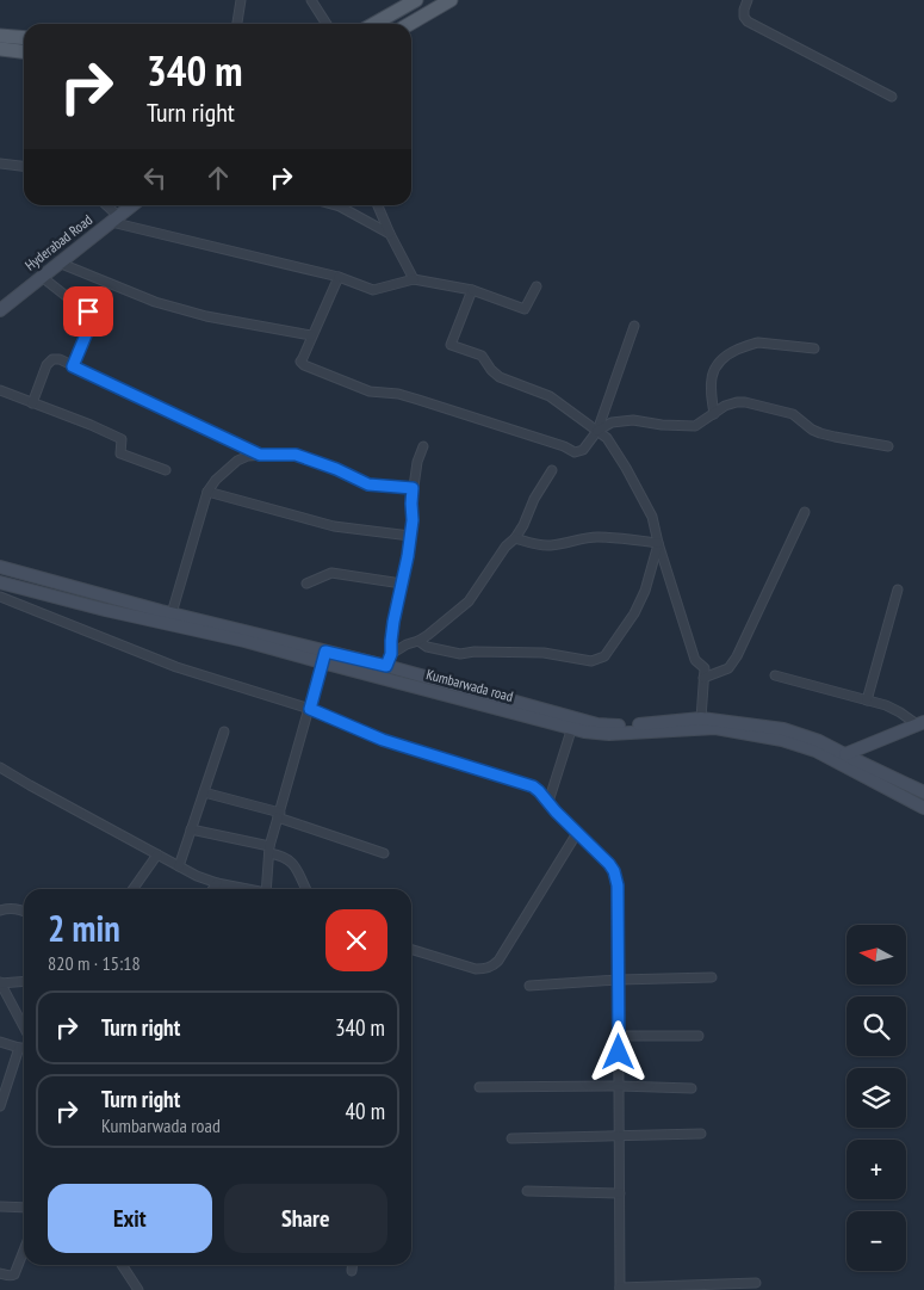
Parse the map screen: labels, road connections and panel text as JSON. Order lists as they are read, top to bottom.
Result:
{
  "streets": {
    "street": ["Hyderabad Road", "Kumbarwada road"]
  },
  "north": "left",
  "page": {
    "turn": ["340 m", "Turn right"],
    "heading": ["2 min", "820 m · 15:18"],
    "map_buttons": ["+", "−"],
    "list": [
      {
        "name": "Turn right",
        "value": "340 m"
      },
      {
        "name": "Turn right",
        "note": "Kumbarwada road",
        "value": "40 m"
      }
    ],
    "buttons": ["Exit", "Share"]
  }
}
